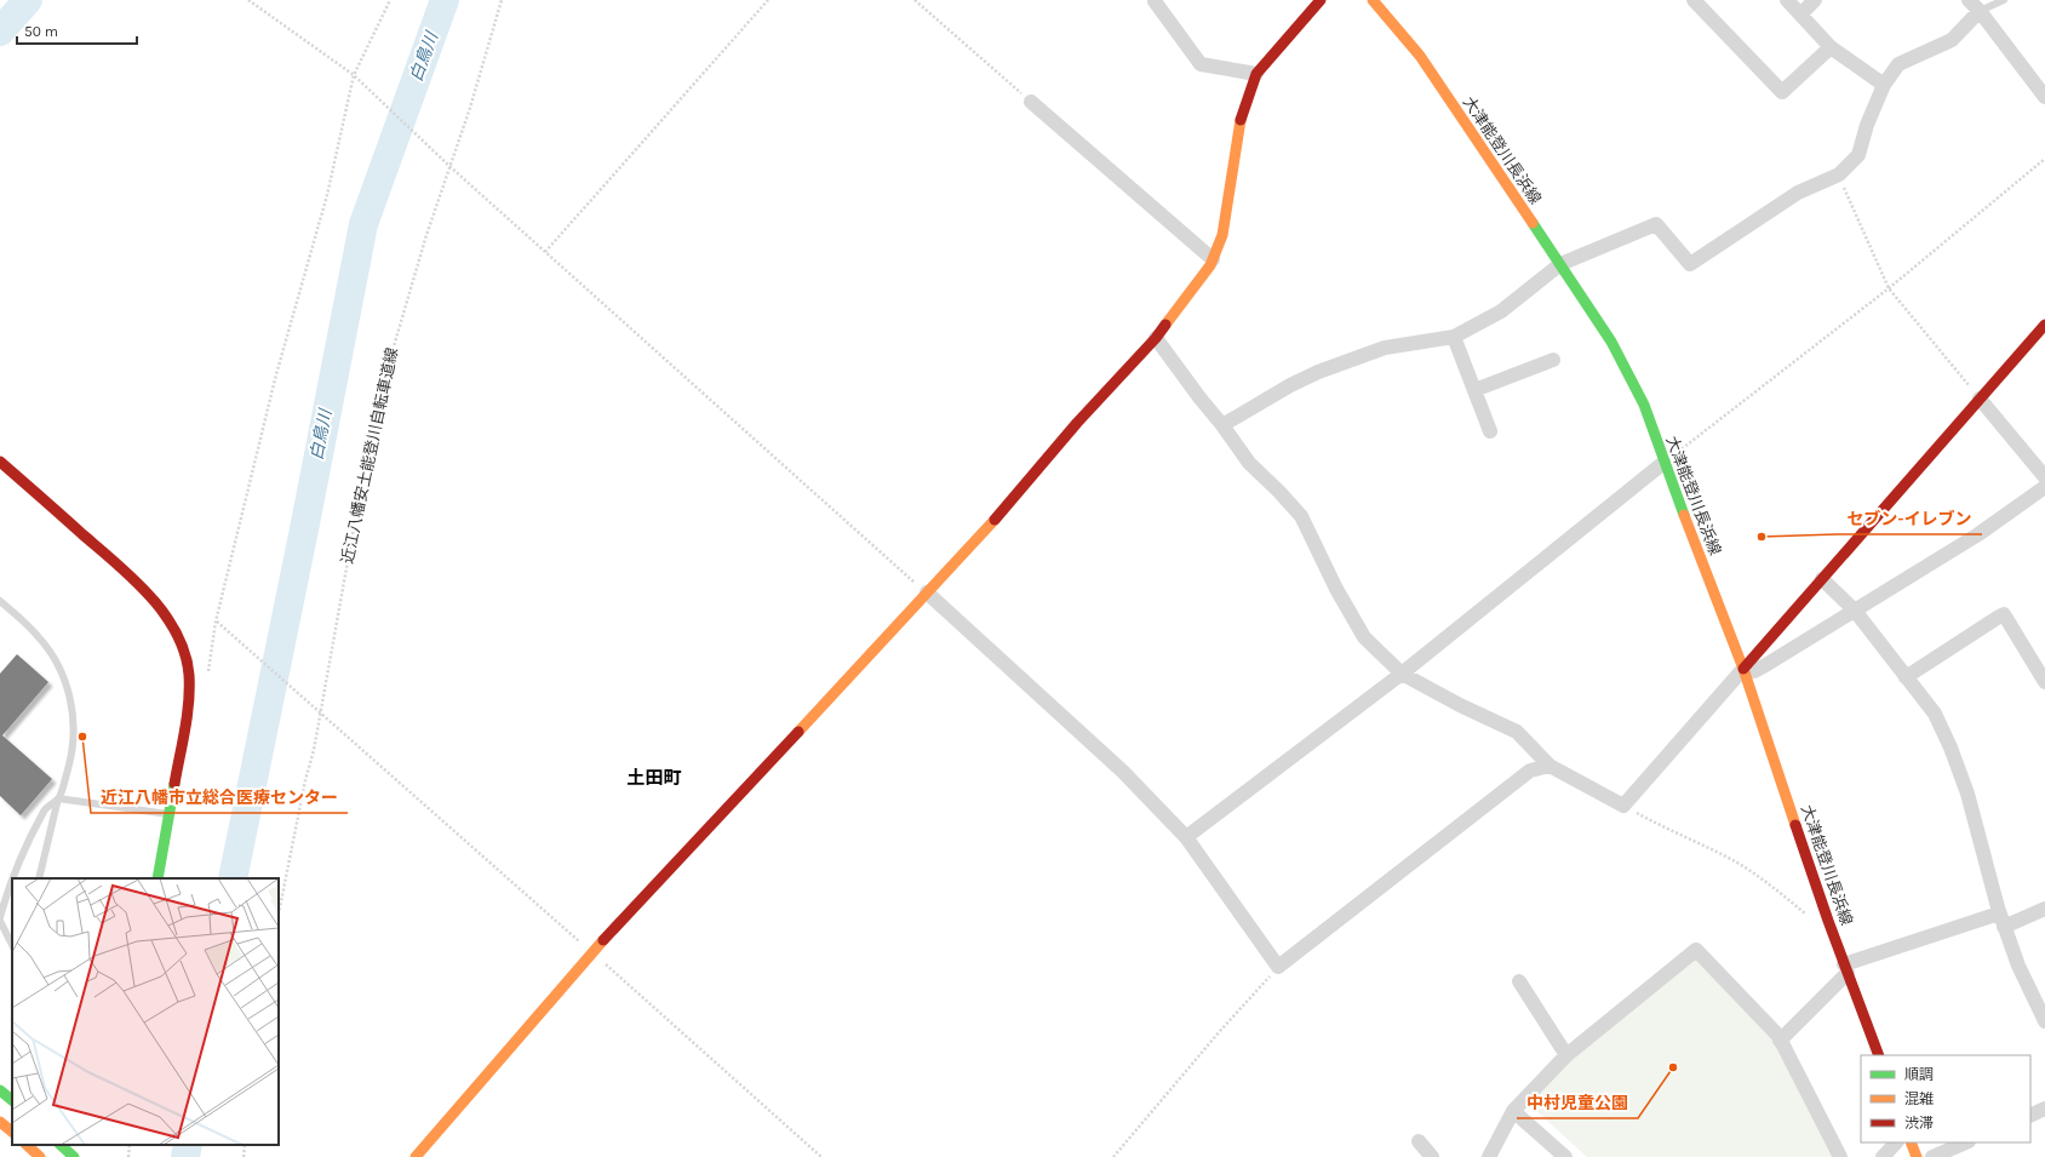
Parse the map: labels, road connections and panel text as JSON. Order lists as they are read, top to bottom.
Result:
{
  "streets": {
    "street": ["大津能登川長浜線"],
    "path": ["近江八幡安土能登川自転車道線"]
  },
  "districts": ["土田町"],
  "water": ["白鳥川"],
  "places": ["セブン-イレブン", "近江八幡市立総合医療センター", "中村児童公園"],
  "legend": ["順調", "混雑", "渋滞"],
  "scale_bar": "50 m"
}
